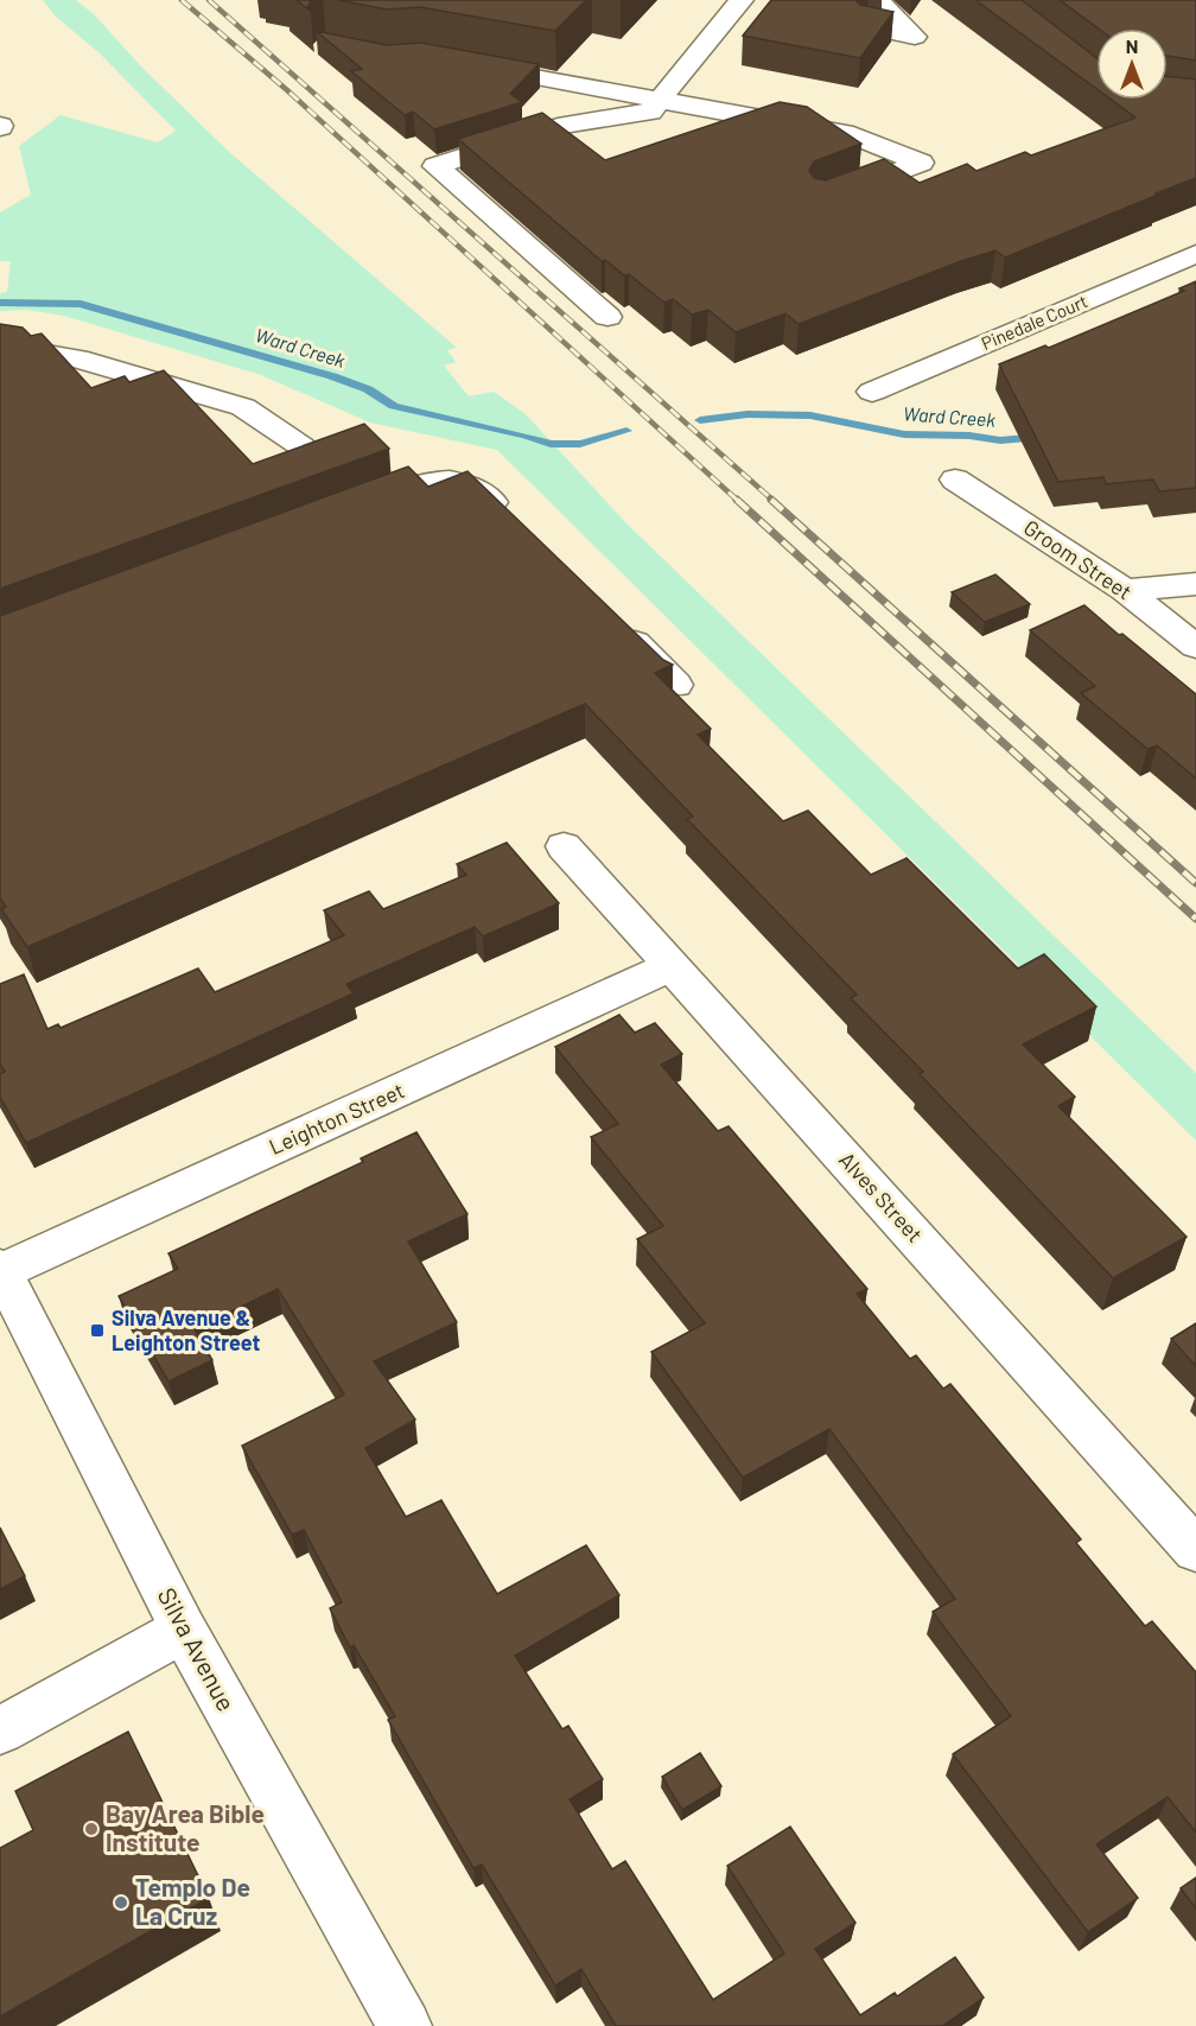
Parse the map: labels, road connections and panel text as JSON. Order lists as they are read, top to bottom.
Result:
{
  "streets": {
    "street": [
      "Pinedale Court",
      "Groom Street",
      "Leighton Street",
      "Alves Street",
      "Silva Avenue"
    ]
  },
  "crossings": [
    ["Leighton Street", "Alves Street"],
    ["Leighton Street", "Silva Avenue"]
  ],
  "water": ["Ward Creek"],
  "places": {
    "transit": ["Silva Avenue & Leighton Street"],
    "other": ["Bay Area Bible Institute", "Templo De La Cruz"]
  },
  "north": "top"
}
